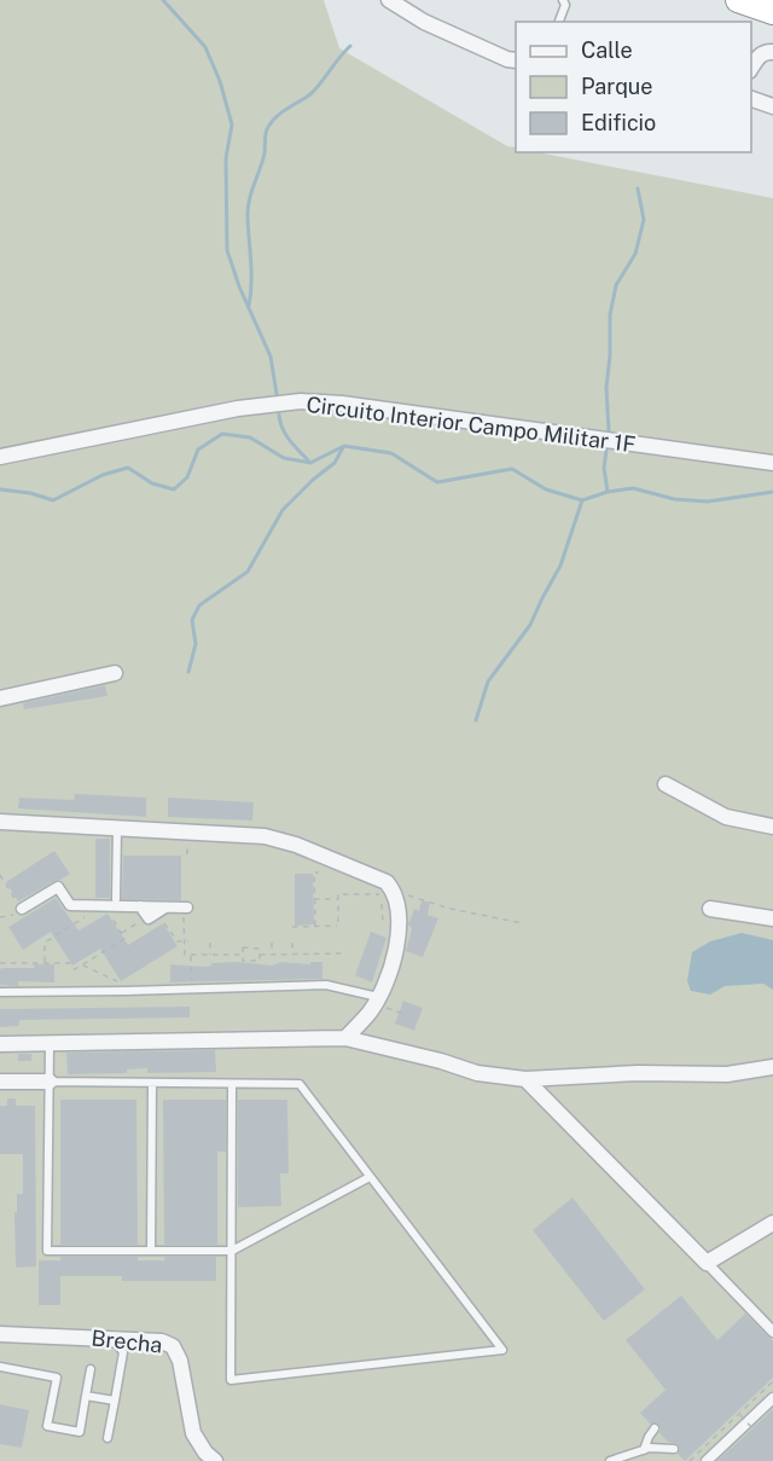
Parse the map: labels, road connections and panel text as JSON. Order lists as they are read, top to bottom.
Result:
{
  "streets": {
    "street": ["Circuito Interior Campo Militar 1F", "Brecha"]
  },
  "legend": ["Calle", "Parque", "Edificio"]
}
